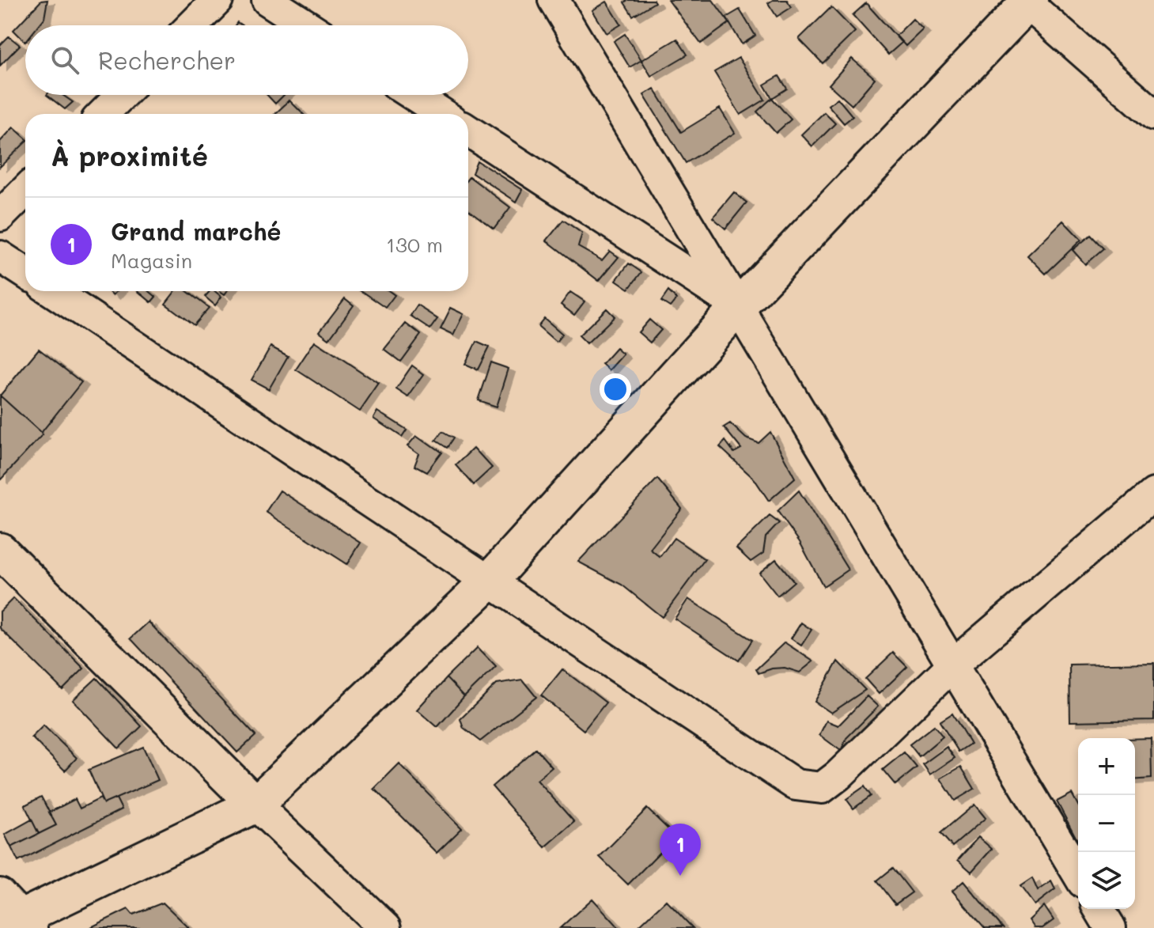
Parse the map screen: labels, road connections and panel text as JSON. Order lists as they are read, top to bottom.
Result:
{
  "page": {
    "search": "Rechercher",
    "heading": "À proximité",
    "list": [
      {
        "mark": "1",
        "name": "Grand marché",
        "note": "Magasin",
        "value": "130 m"
      }
    ],
    "map_buttons": ["+", "−"],
    "pins": "1"
  }
}
